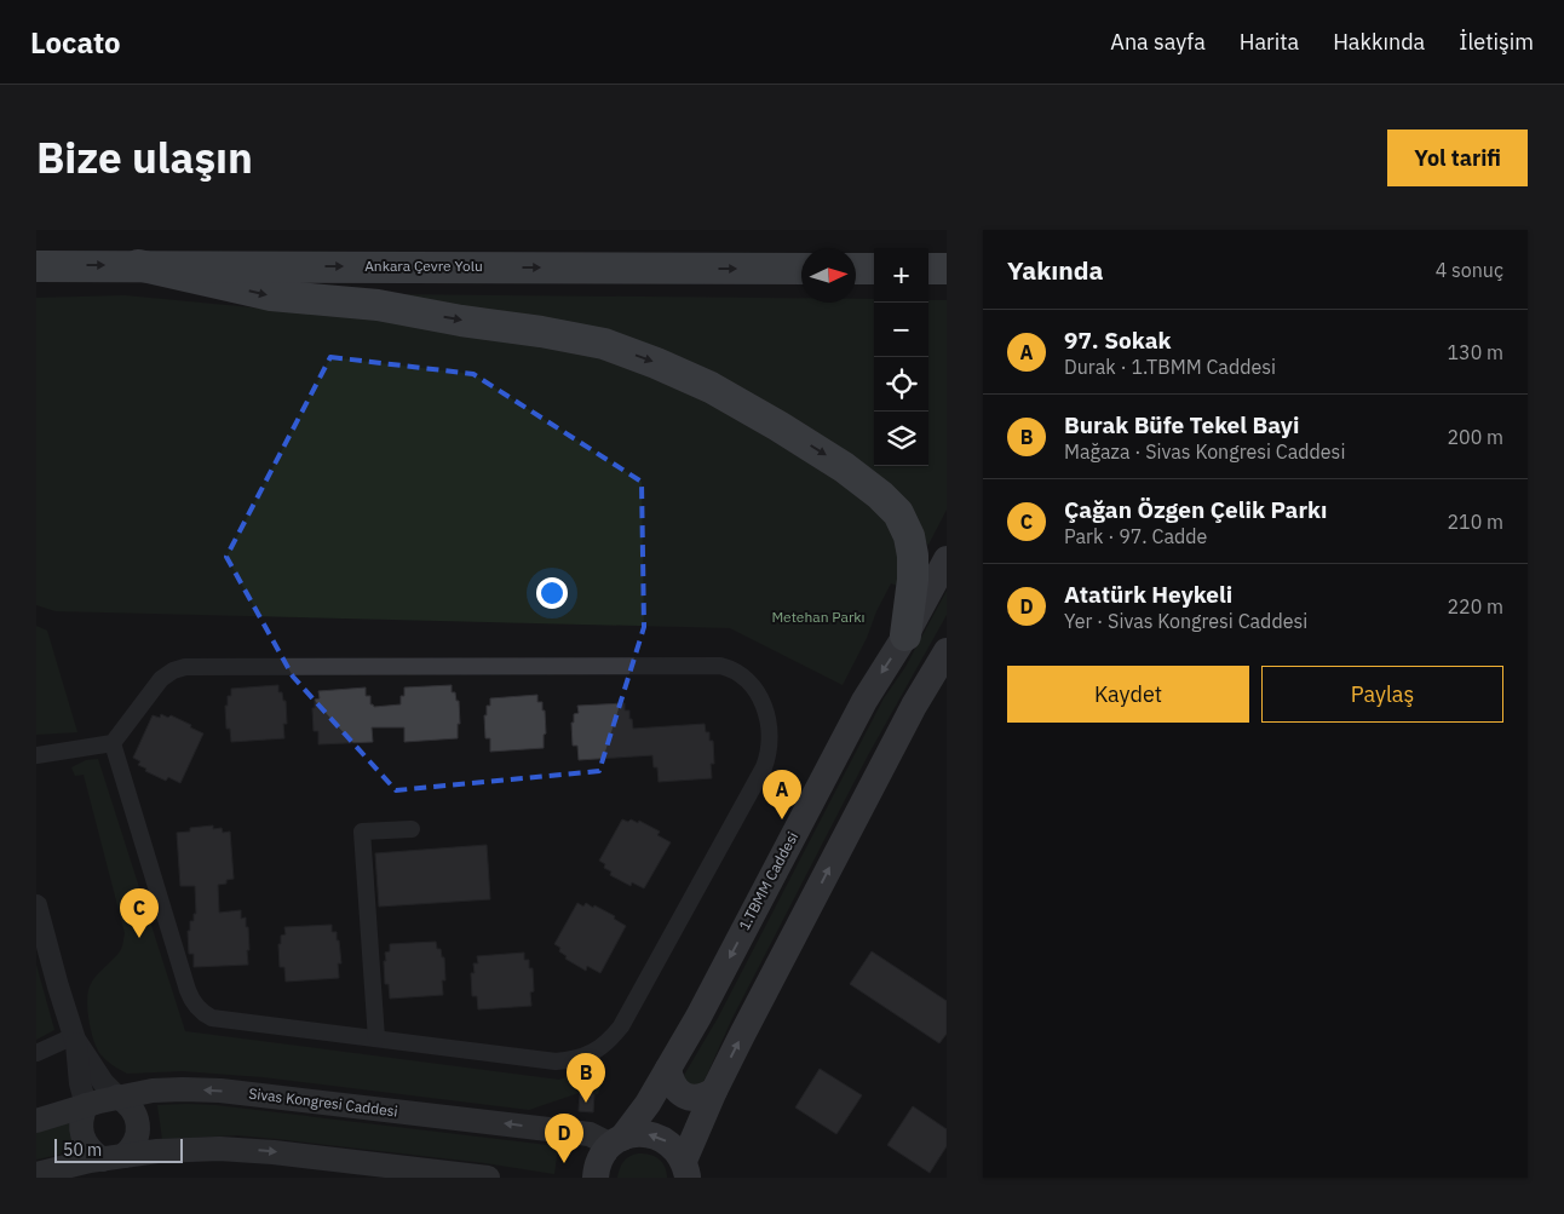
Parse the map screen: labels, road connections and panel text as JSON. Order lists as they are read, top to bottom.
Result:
{
  "streets": {
    "highway": ["Ankara Çevre Yolu"],
    "main road": ["1.TBMM Caddesi", "Sivas Kongresi Caddesi"]
  },
  "crossings": [
    ["1.TBMM Caddesi", "Sivas Kongresi Caddesi"]
  ],
  "one_way": ["Ankara Çevre Yolu"],
  "parks": ["Metehan Parkı"],
  "scale_bar": "50 m",
  "north": "right",
  "page": {
    "header": "Locato",
    "nav": [
      "Ana sayfa",
      "Harita",
      "Hakkında",
      "İletişim"
    ],
    "title": "Bize ulaşın",
    "buttons": [
      "Yol tarifi",
      ["Kaydet", "Paylaş"]
    ],
    "heading": ["Yakında", "4 sonuç"],
    "map_buttons": ["+", "−"],
    "list": [
      {
        "mark": "A",
        "name": "97. Sokak",
        "note": "Durak · 1.TBMM Caddesi",
        "value": "130 m"
      },
      {
        "mark": "B",
        "name": "Burak Büfe Tekel Bayi",
        "note": "Mağaza · Sivas Kongresi Caddesi",
        "value": "200 m"
      },
      {
        "mark": "C",
        "name": "Çağan Özgen Çelik Parkı",
        "note": "Park · 97. Cadde",
        "value": "210 m"
      },
      {
        "mark": "D",
        "name": "Atatürk Heykeli",
        "note": "Yer · Sivas Kongresi Caddesi",
        "value": "220 m"
      }
    ],
    "pins": [
      "A",
      "C",
      "B",
      "D"
    ],
    "scale": "50 m"
  }
}
